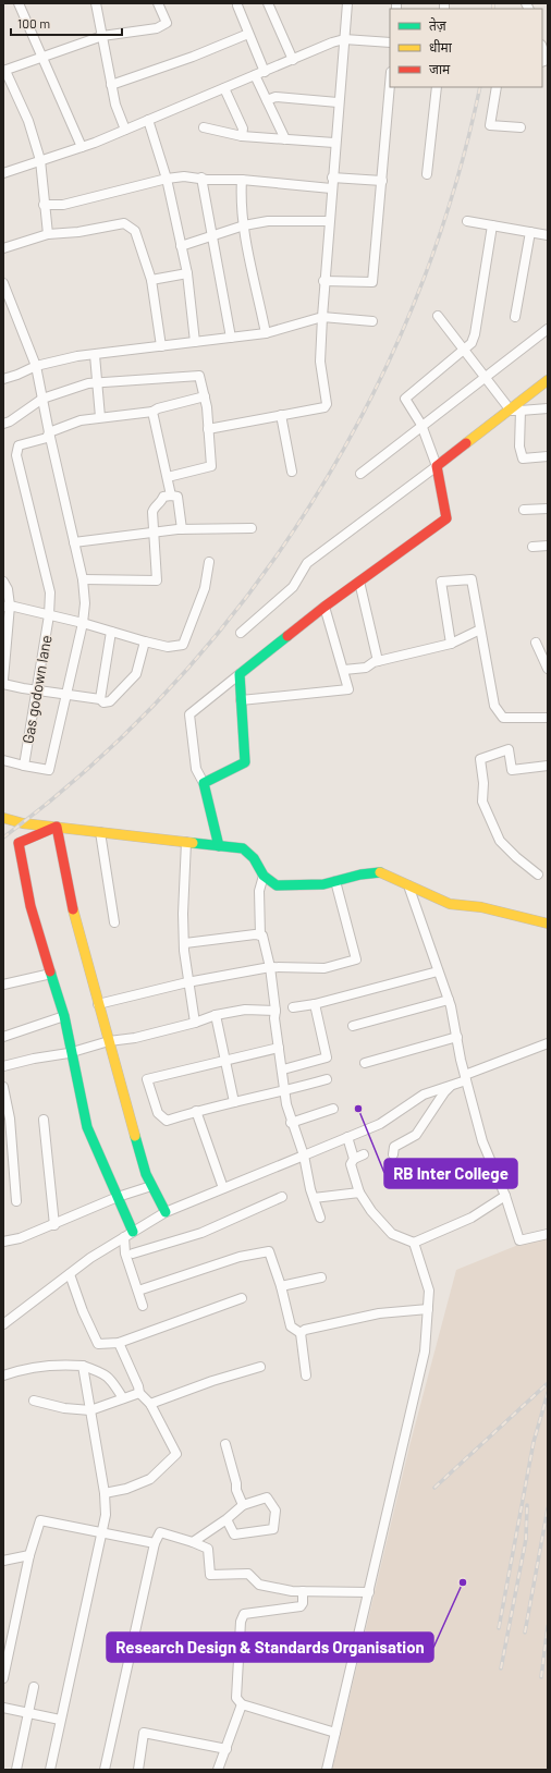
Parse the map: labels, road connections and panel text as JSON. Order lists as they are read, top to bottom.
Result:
{
  "streets": {
    "street": ["Gas godown lane"]
  },
  "places": ["RB Inter College", "Research Design & Standards Organisation"],
  "legend": ["तेज़", "धीमा", "जाम"],
  "scale_bar": "100 m"
}
